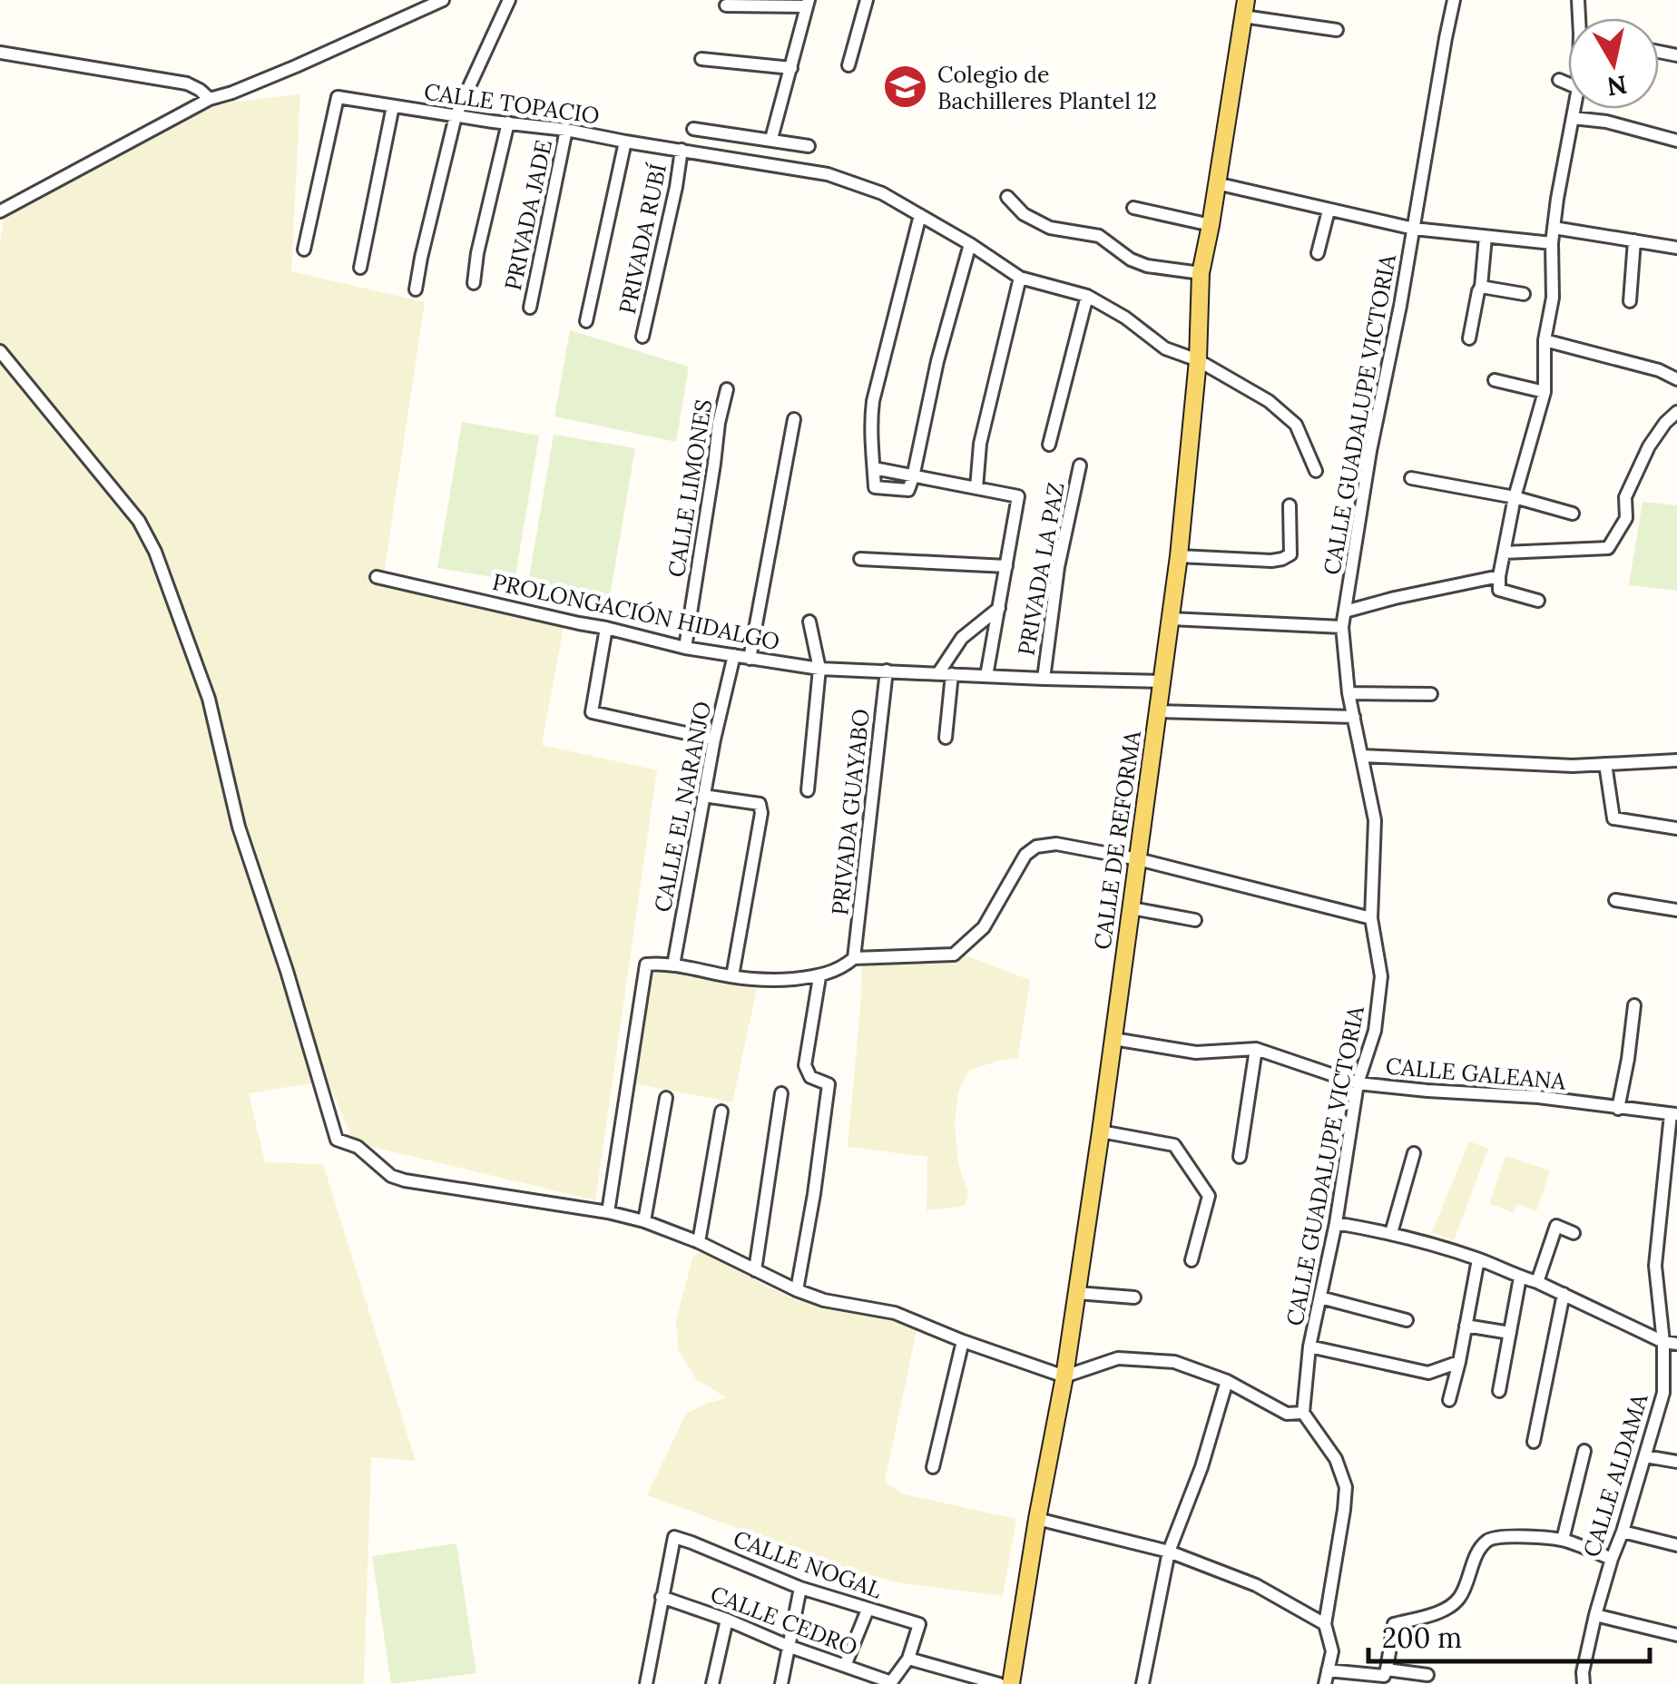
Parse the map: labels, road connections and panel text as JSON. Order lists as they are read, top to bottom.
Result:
{
  "streets": {
    "main road": ["CALLE DE REFORMA"],
    "street": [
      "CALLE TOPACIO",
      "PRIVADA JADE",
      "PRIVADA RUBÍ",
      "CALLE GUADALUPE VICTORIA",
      "CALLE LIMONES",
      "PRIVADA LA PAZ",
      "PROLONGACIÓN HIDALGO",
      "CALLE EL NARANJO",
      "PRIVADA GUAYABO",
      "CALLE GALEANA",
      "CALLE ALDAMA",
      "CALLE NOGAL",
      "CALLE CEDRO"
    ]
  },
  "crossings": [
    ["CALLE TOPACIO", "PRIVADA JADE"],
    ["CALLE TOPACIO", "PRIVADA RUBÍ"],
    ["CALLE TOPACIO", "CALLE DE REFORMA"],
    ["CALLE GUADALUPE VICTORIA", "CALLE GALEANA"],
    ["CALLE LIMONES", "PROLONGACIÓN HIDALGO"],
    ["PRIVADA LA PAZ", "PROLONGACIÓN HIDALGO"],
    ["PROLONGACIÓN HIDALGO", "CALLE EL NARANJO"],
    ["PROLONGACIÓN HIDALGO", "PRIVADA GUAYABO"],
    ["PROLONGACIÓN HIDALGO", "CALLE DE REFORMA"],
    ["CALLE DE REFORMA", "CALLE GALEANA"],
    ["CALLE GALEANA", "CALLE ALDAMA"],
    ["CALLE NOGAL", "CALLE CEDRO"]
  ],
  "places": {
    "school or university": ["Colegio de Bachilleres Plantel 12"]
  },
  "scale_bar": "200 m",
  "north": "bottom"
}
